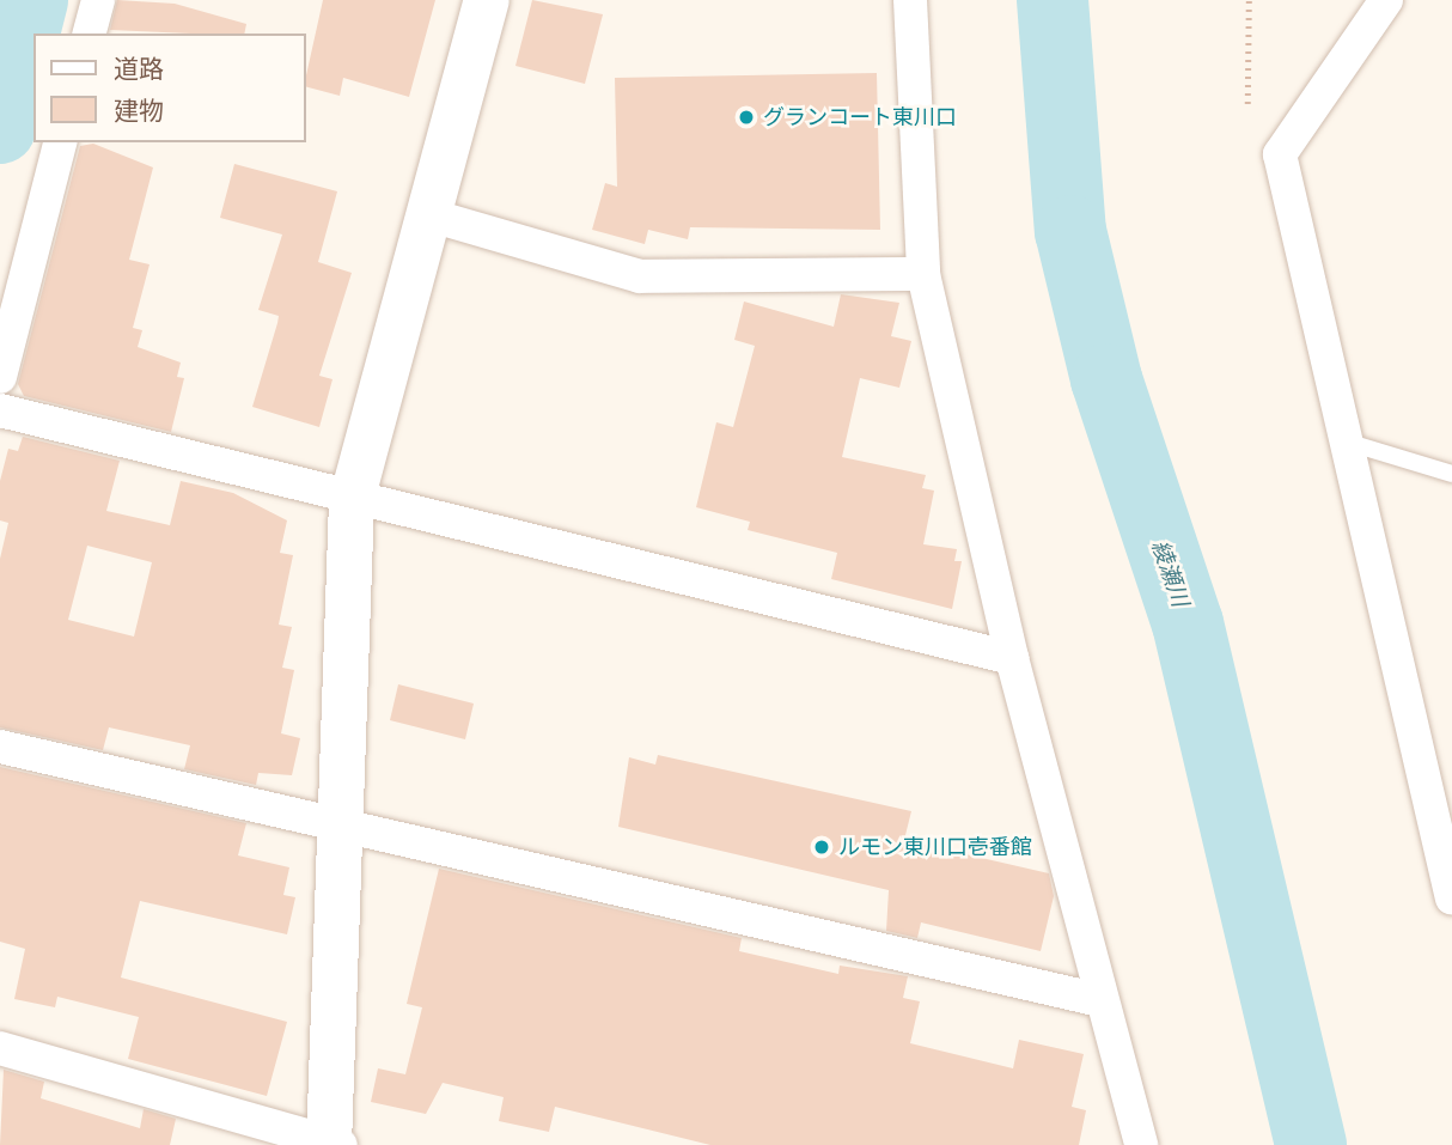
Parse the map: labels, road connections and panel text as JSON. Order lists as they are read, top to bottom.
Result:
{
  "water": ["綾瀬川"],
  "places": ["グランコート東川口", "ルモン東川口壱番館"],
  "legend": ["道路", "建物"]
}
